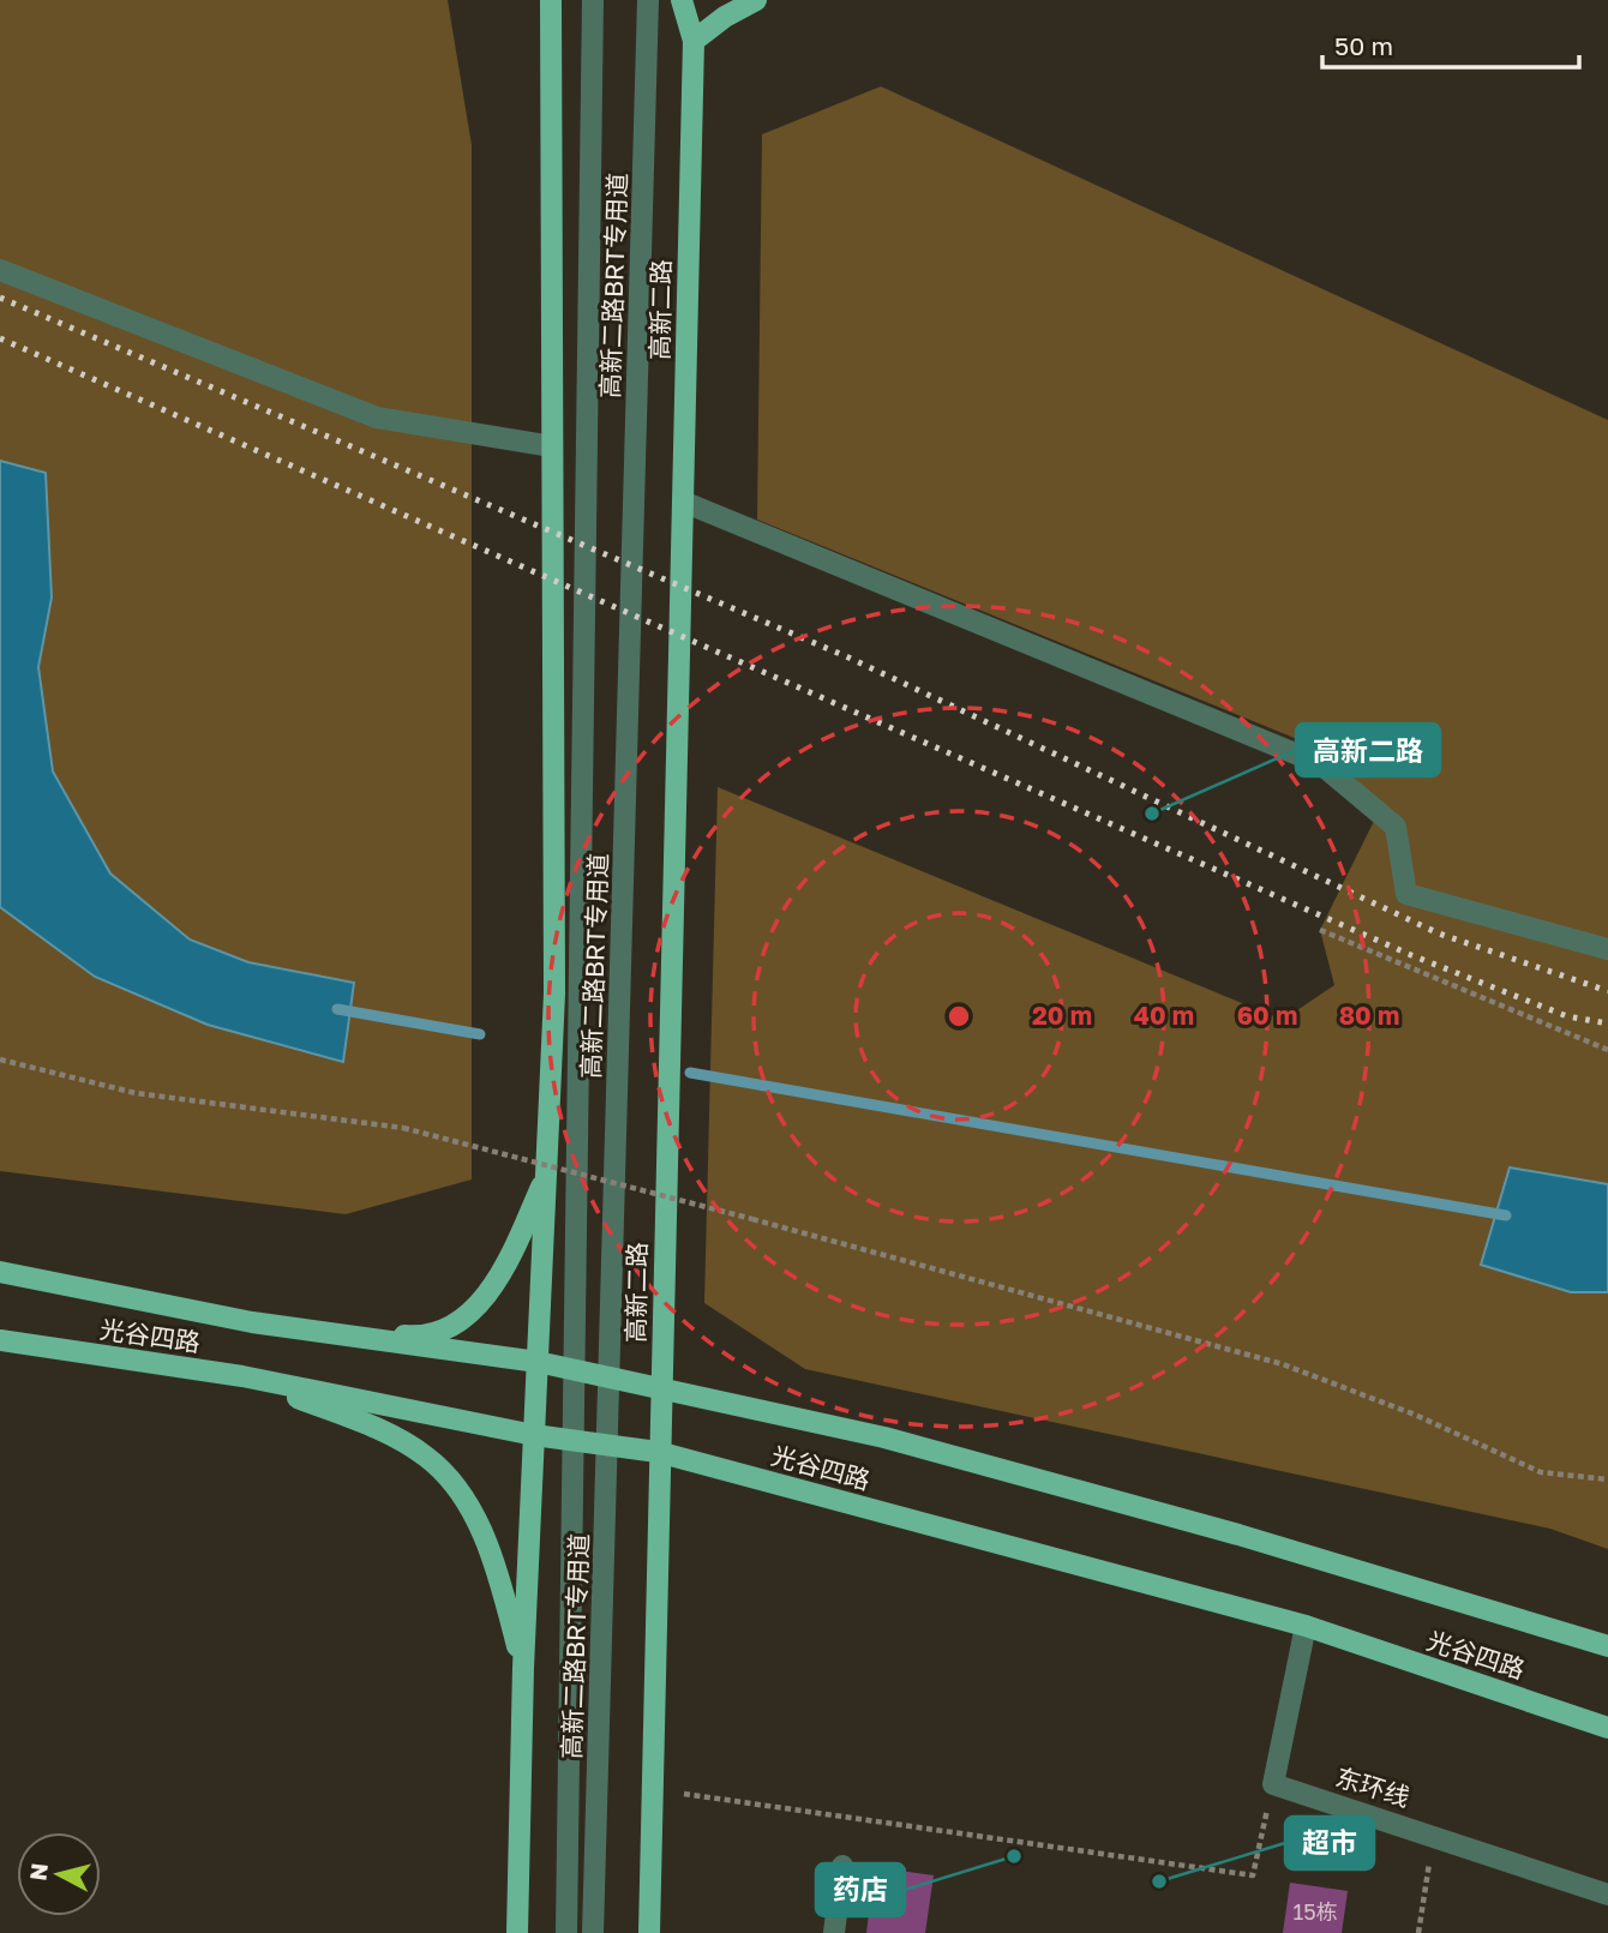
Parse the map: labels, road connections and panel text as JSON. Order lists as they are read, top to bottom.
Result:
{
  "streets": {
    "main road": ["高新二路", "光谷四路"],
    "street": ["高新二路BRT专用道", "东环线"]
  },
  "crossings": [
    ["高新二路BRT专用道", "光谷四路"],
    ["高新二路", "光谷四路"]
  ],
  "places": ["高新二路", "药店", "超市"],
  "house_numbers": ["15栋"],
  "scale_bar": "50 m",
  "north": "left",
  "rings": [
    "20 m",
    "40 m",
    "60 m",
    "80 m"
  ]
}
